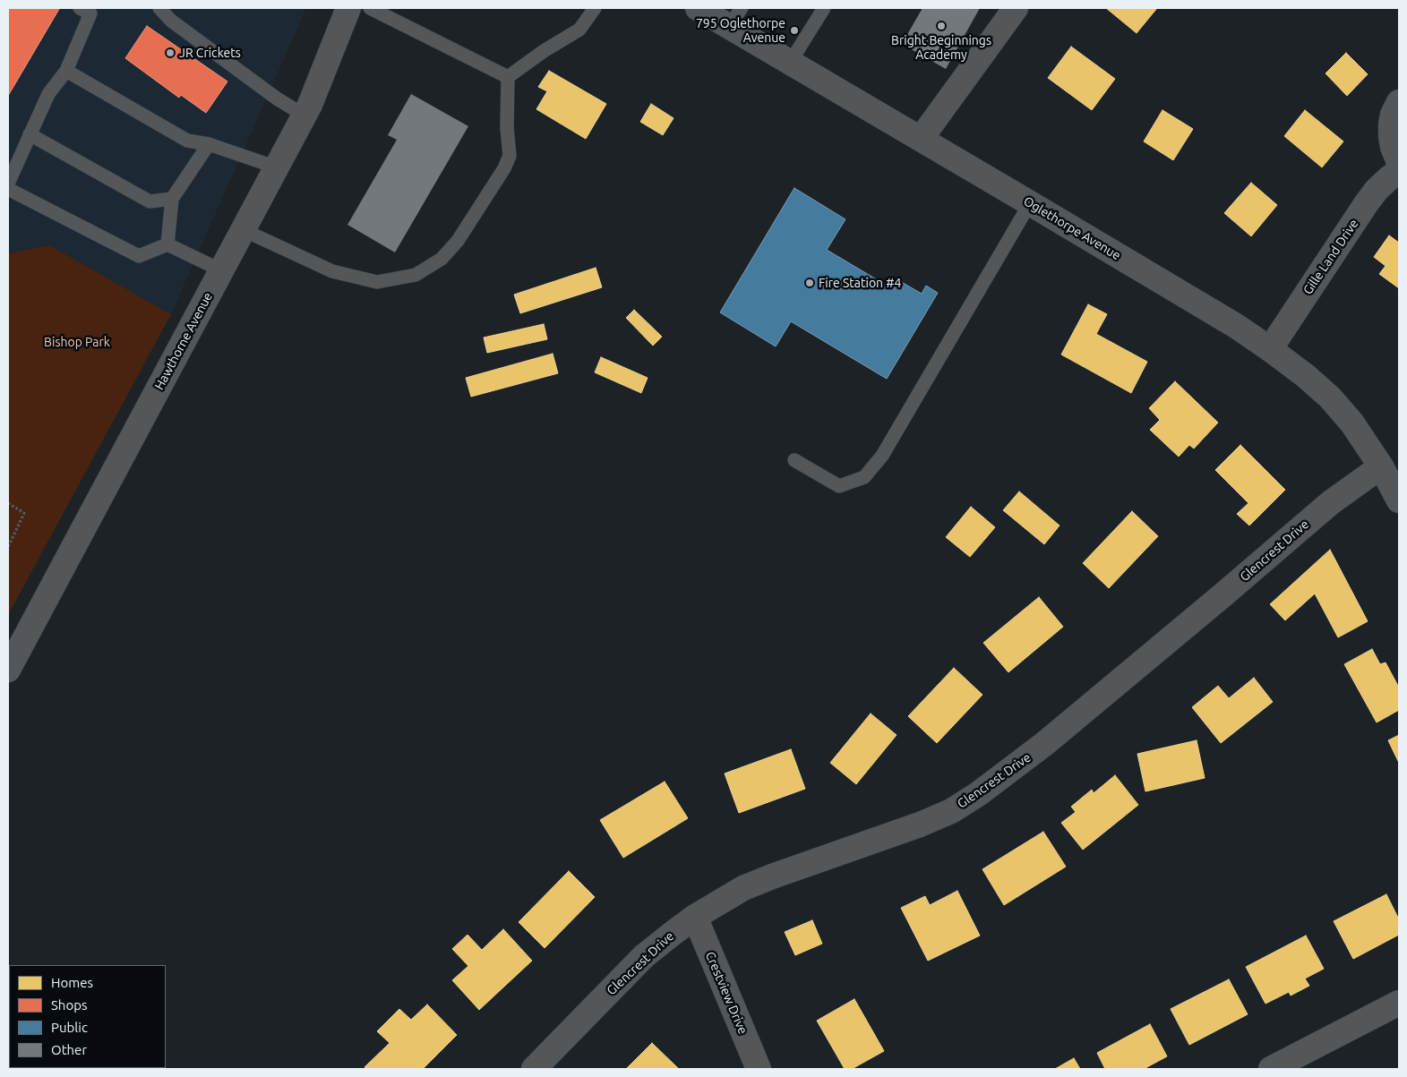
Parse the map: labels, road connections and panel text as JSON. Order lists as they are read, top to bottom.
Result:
{
  "streets": {
    "street": [
      "Oglethorpe Avenue",
      "Gille Land Drive",
      "Hawthorne Avenue",
      "Glencrest Drive",
      "Crestview Drive"
    ]
  },
  "crossings": [
    ["Oglethorpe Avenue", "Gille Land Drive"],
    ["Oglethorpe Avenue", "Glencrest Drive"],
    ["Glencrest Drive", "Crestview Drive"]
  ],
  "parks": ["Bishop Park"],
  "places": [
    "Bright Beginnings Academy",
    "795 Oglethorpe Avenue",
    "JR Crickets",
    "Fire Station #4"
  ],
  "legend": [
    "Homes",
    "Shops",
    "Public",
    "Other"
  ]
}
